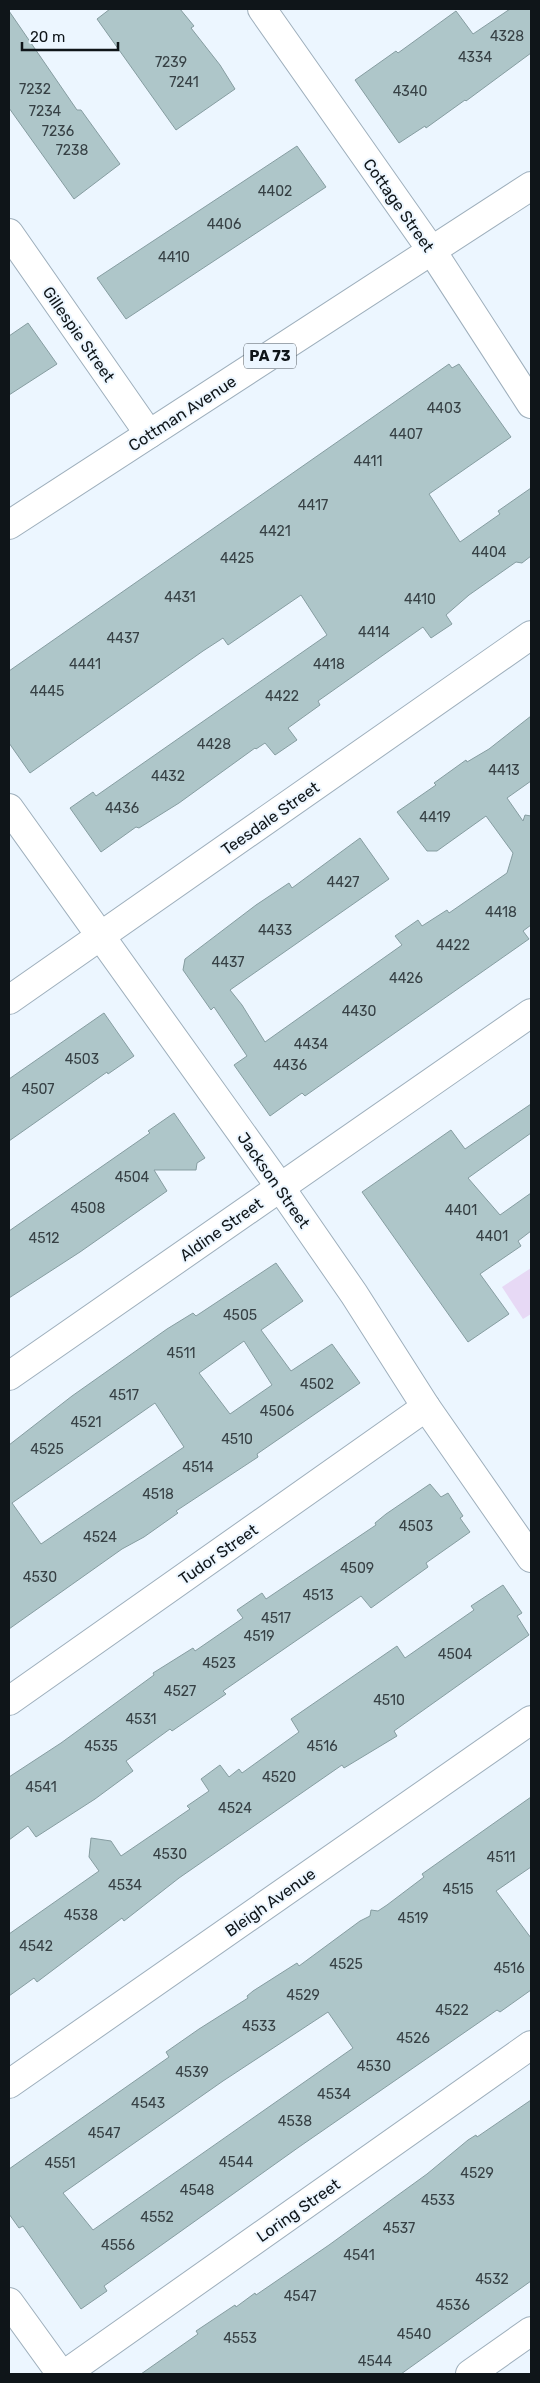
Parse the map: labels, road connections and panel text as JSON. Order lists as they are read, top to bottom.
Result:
{
  "streets": {
    "street": [
      "Cottage Street",
      "Gillespie Street",
      "PA 73",
      "Cottman Avenue",
      "Teesdale Street",
      "Jackson Street",
      "Aldine Street",
      "Tudor Street",
      "Bleigh Avenue",
      "Loring Street"
    ]
  },
  "crossings": [
    ["Cottage Street", "Cottman Avenue"],
    ["Gillespie Street", "Cottman Avenue"],
    ["Teesdale Street", "Jackson Street"],
    ["Jackson Street", "Aldine Street"],
    ["Jackson Street", "Tudor Street"]
  ],
  "house_numbers": [
    "4328",
    "4334",
    "7239",
    "7241",
    "7232",
    "4340",
    "7234",
    "7236",
    "7238",
    "4402",
    "4406",
    "4410",
    "4403",
    "4407",
    "4411",
    "4417",
    "4421",
    "4404",
    "4425",
    "4431",
    "4410",
    "4414",
    "4437",
    "4441",
    "4418",
    "4445",
    "4422",
    "4428",
    "4413",
    "4432",
    "4436",
    "4419",
    "4427",
    "4418",
    "4433",
    "4422",
    "4437",
    "4426",
    "4430",
    "4434",
    "4503",
    "4436",
    "4507",
    "4504",
    "4508",
    "4401",
    "4401",
    "4512",
    "4505",
    "4511",
    "4502",
    "4517",
    "4506",
    "4521",
    "4510",
    "4525",
    "4514",
    "4518",
    "4503",
    "4524",
    "4509",
    "4530",
    "4513",
    "4517",
    "4519",
    "4504",
    "4523",
    "4527",
    "4510",
    "4531",
    "4535",
    "4516",
    "4520",
    "4541",
    "4524",
    "4530",
    "4511",
    "4534",
    "4515",
    "4538",
    "4519",
    "4542",
    "4525",
    "4516",
    "4529",
    "4522",
    "4533",
    "4526",
    "4530",
    "4539",
    "4534",
    "4543",
    "4538",
    "4547",
    "4544",
    "4551",
    "4529",
    "4548",
    "4533",
    "4552",
    "4537",
    "4556",
    "4541",
    "4532",
    "4547",
    "4536",
    "4540",
    "4553",
    "4544"
  ],
  "scale_bar": "20 m"
}
